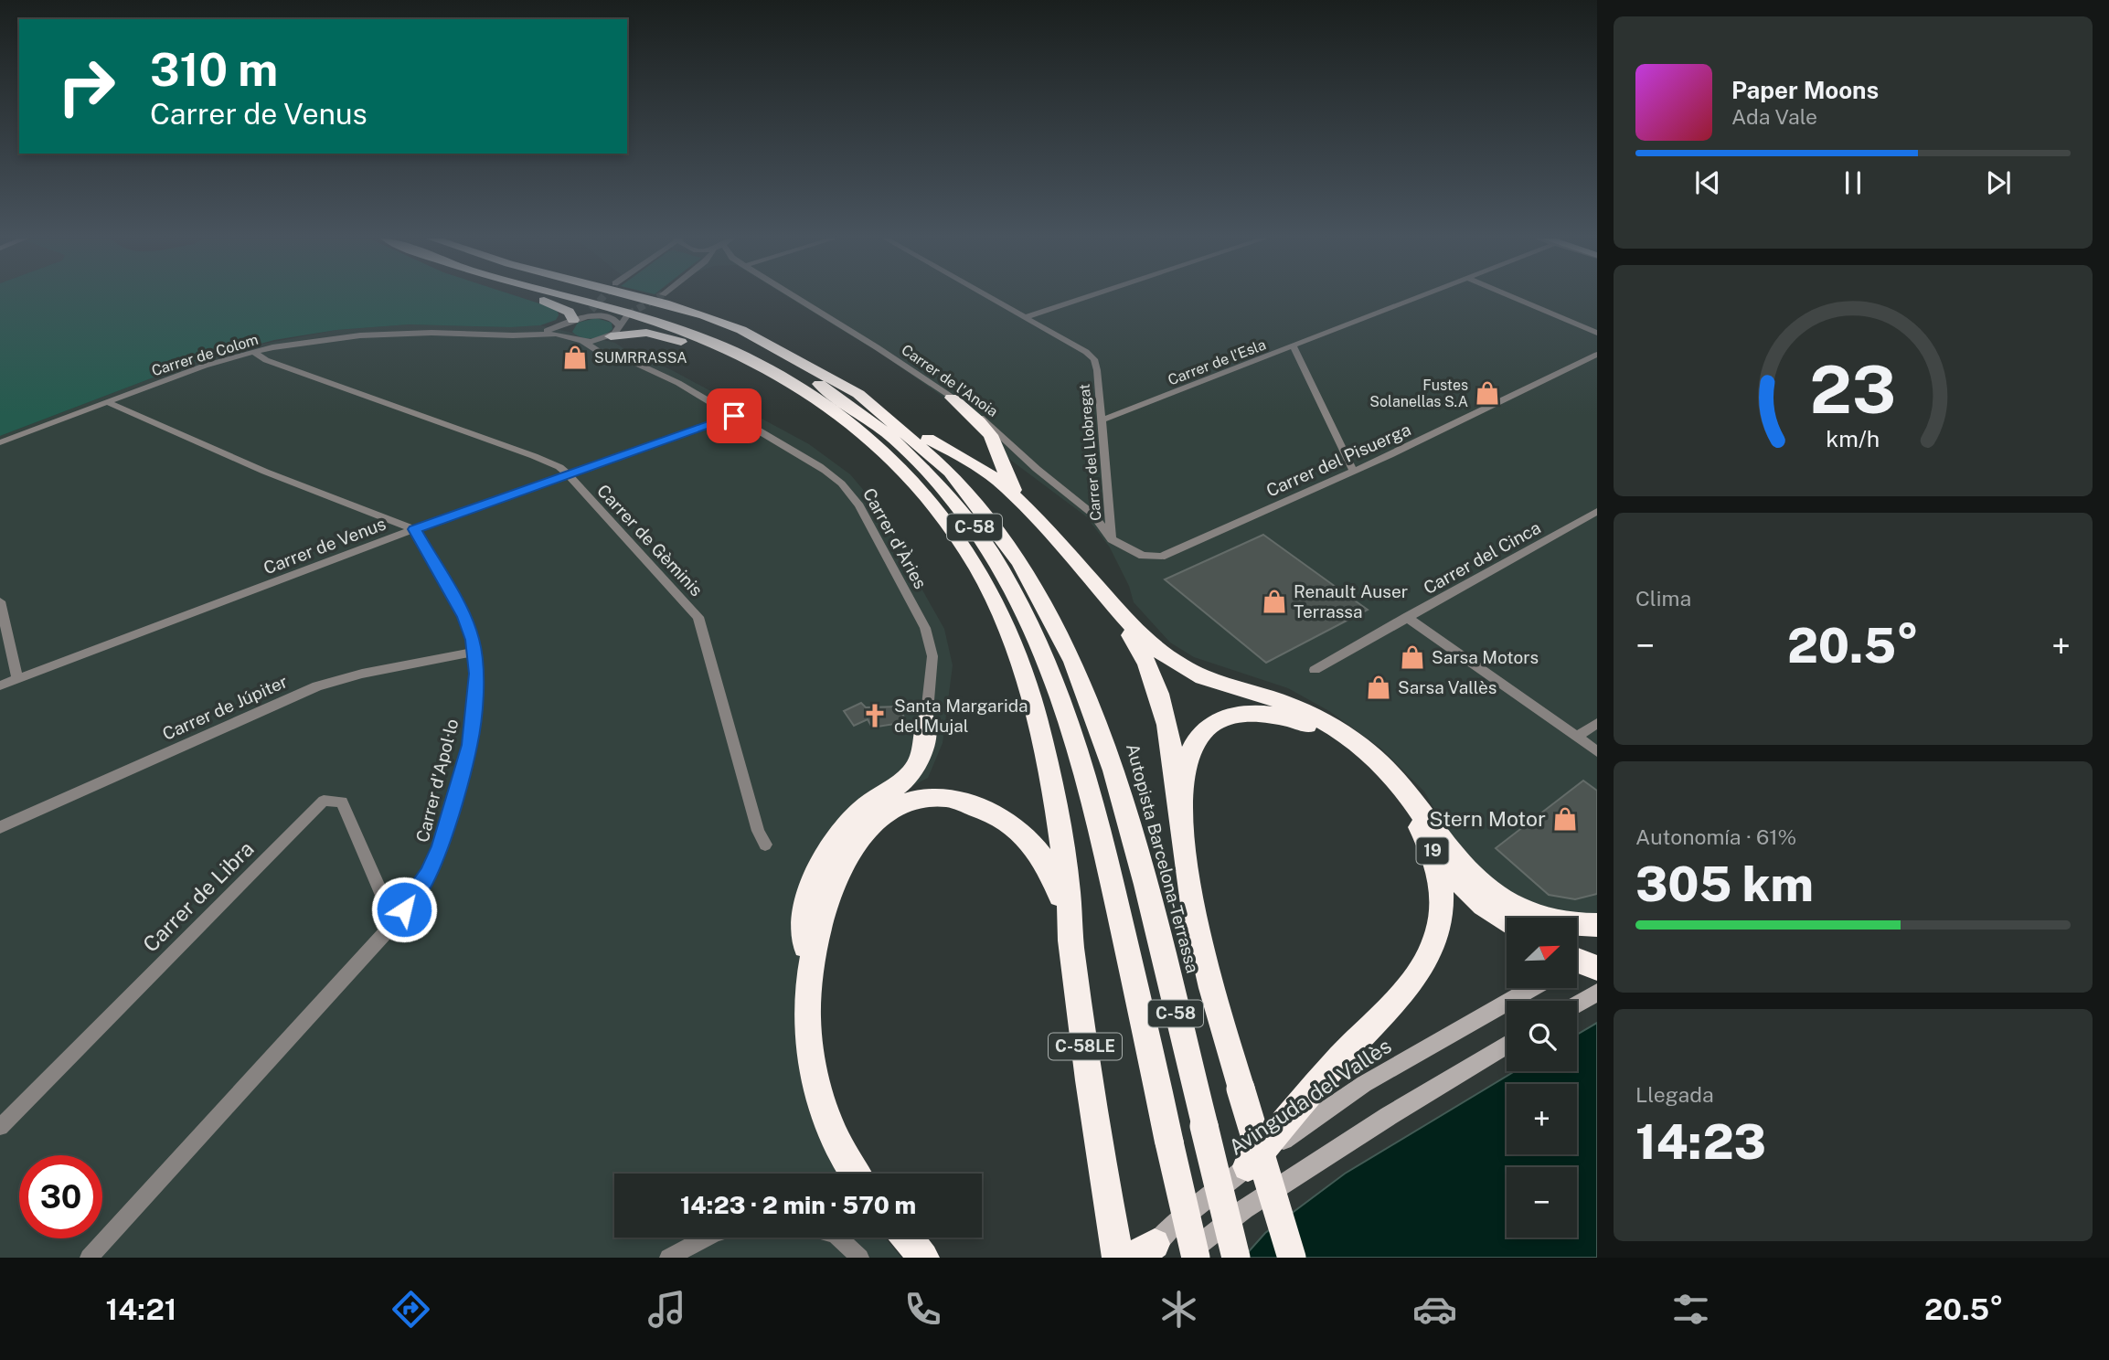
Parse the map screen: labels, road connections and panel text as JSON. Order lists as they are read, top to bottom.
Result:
{
  "streets": {
    "highway": [
      "C-58",
      "19",
      "Autopista Barcelona-Terrassa",
      "C-58LE"
    ],
    "main road": ["Avinguda del Vallès"],
    "street": [
      "Carrer de Colom",
      "Carrer de l'Esla",
      "Carrer de l'Anoia",
      "Carrer del Llobregat",
      "Carrer del Pisuerga",
      "Carrer d'Àries",
      "Carrer de Gèminis",
      "Carrer de Venus",
      "Carrer del Cinca",
      "Carrer de Júpiter",
      "Carrer d'Apol·lo",
      "Carrer de Libra"
    ]
  },
  "crossings": [
    ["Carrer de Colom", "Carrer de Gèminis"],
    ["Carrer de l'Esla", "Carrer del Llobregat"],
    ["Carrer de l'Anoia", "Carrer del Llobregat"],
    ["Carrer del Llobregat", "Carrer del Pisuerga"],
    ["C-58", "19"],
    ["Carrer d'Àries", "Carrer de Venus"],
    ["Carrer de Gèminis", "Carrer de Venus"],
    ["Carrer de Venus", "Carrer d'Apol·lo"],
    ["Carrer de Júpiter", "Carrer d'Apol·lo"],
    ["Carrer d'Apol·lo", "Carrer de Libra"],
    ["19", "Avinguda del Vallès"]
  ],
  "places": {
    "shop": [
      "SUMRRASSA",
      "Fustes Solanellas S.A",
      "Renault Auser Terrassa",
      "Sarsa Motors",
      "Sarsa Vallès",
      "Stern Motor"
    ],
    "church": ["Santa Margarida del Mujal"]
  },
  "north": "top right",
  "page": {
    "turn": ["310 m", "Carrer de Venus"],
    "song": ["Paper Moons", "Ada Vale"],
    "tile": [
      "Clima",
      ["Autonomía · 61%", "305 km"],
      ["Llegada", "14:23"]
    ],
    "heat": ["−", "20.5°", "+"],
    "map_buttons": ["+", "−"],
    "limit": "30",
    "trip": "14:23 · 2 min · 570 m",
    "tabs": ["14:21", "20.5°"],
    "gauge": ["23", "km/h"]
  }
}
